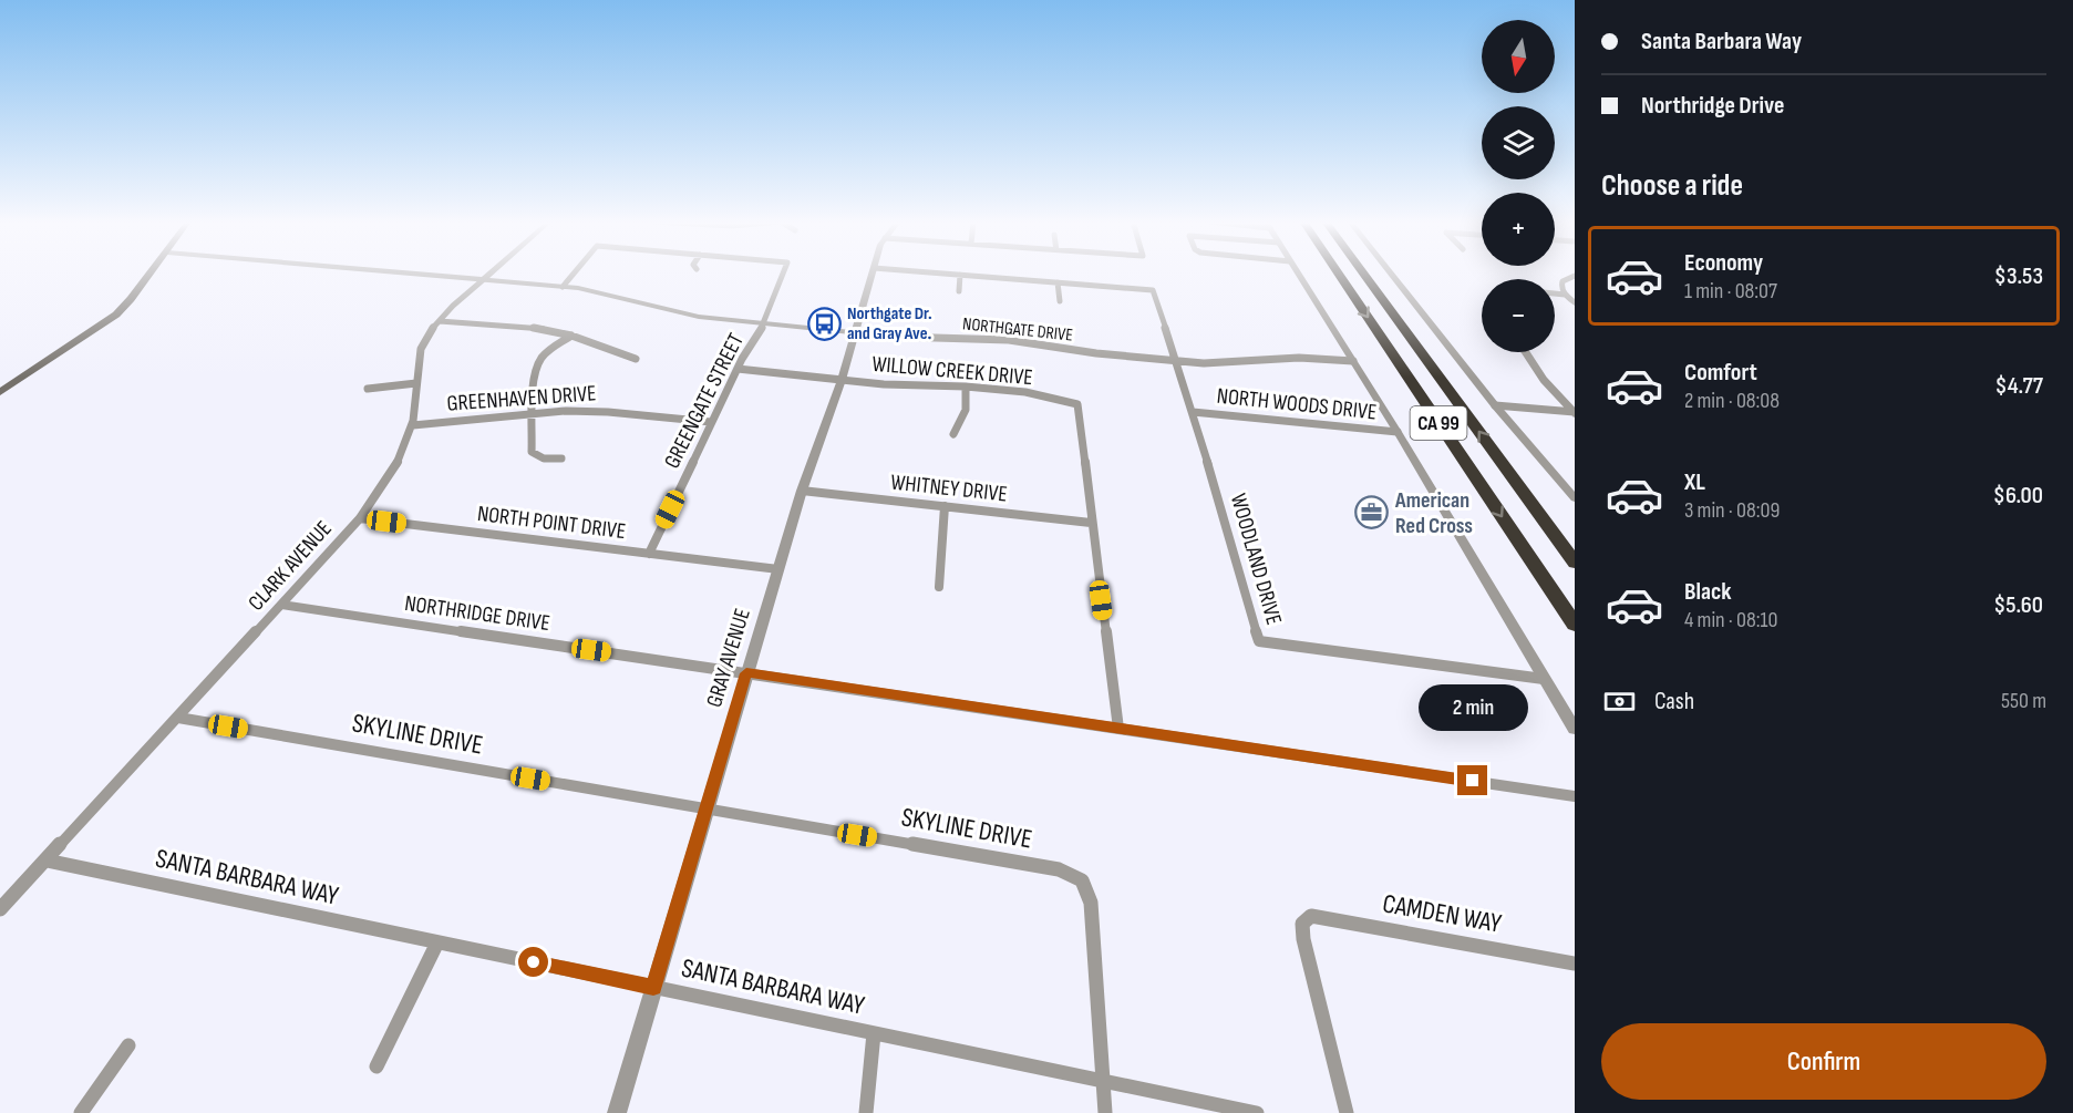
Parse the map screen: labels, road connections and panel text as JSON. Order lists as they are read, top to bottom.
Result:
{
  "streets": {
    "highway": ["CA 99"],
    "street": [
      "NORTHGATE DRIVE",
      "WILLOW CREEK DRIVE",
      "GREENHAVEN DRIVE",
      "GREENGATE STREET",
      "NORTH WOODS DRIVE",
      "WHITNEY DRIVE",
      "NORTH POINT DRIVE",
      "WOODLAND DRIVE",
      "CLARK AVENUE",
      "NORTHRIDGE DRIVE",
      "GRAY AVENUE",
      "SKYLINE DRIVE",
      "SANTA BARBARA WAY",
      "CAMDEN WAY"
    ]
  },
  "crossings": [
    ["NORTHGATE DRIVE", "GREENGATE STREET"],
    ["NORTHGATE DRIVE", "WOODLAND DRIVE"],
    ["NORTHGATE DRIVE", "CLARK AVENUE"],
    ["NORTHGATE DRIVE", "GRAY AVENUE"],
    ["WILLOW CREEK DRIVE", "GREENGATE STREET"],
    ["WILLOW CREEK DRIVE", "WHITNEY DRIVE"],
    ["WILLOW CREEK DRIVE", "NORTHRIDGE DRIVE"],
    ["WILLOW CREEK DRIVE", "GRAY AVENUE"],
    ["GREENHAVEN DRIVE", "GREENGATE STREET"],
    ["GREENHAVEN DRIVE", "CLARK AVENUE"],
    ["GREENGATE STREET", "NORTH POINT DRIVE"],
    ["NORTH WOODS DRIVE", "WOODLAND DRIVE"],
    ["WHITNEY DRIVE", "GRAY AVENUE"],
    ["NORTH POINT DRIVE", "CLARK AVENUE"],
    ["NORTH POINT DRIVE", "GRAY AVENUE"],
    ["CLARK AVENUE", "NORTHRIDGE DRIVE"],
    ["CLARK AVENUE", "SKYLINE DRIVE"],
    ["CLARK AVENUE", "SANTA BARBARA WAY"],
    ["NORTHRIDGE DRIVE", "GRAY AVENUE"],
    ["GRAY AVENUE", "SKYLINE DRIVE"],
    ["GRAY AVENUE", "SANTA BARBARA WAY"],
    ["SKYLINE DRIVE", "SANTA BARBARA WAY"]
  ],
  "places": {
    "bus stop": ["Northgate Dr. and Gray Ave."],
    "office": ["American Red Cross"]
  },
  "north": "bottom",
  "page": {
    "banner": ["Santa Barbara Way", "Northridge Drive"],
    "map_buttons": ["+", "−"],
    "heading": "Choose a ride",
    "list": [
      {
        "name": "Economy",
        "note": "1 min · 08:07",
        "value": "$3.53"
      },
      {
        "name": "Comfort",
        "note": "2 min · 08:08",
        "value": "$4.77"
      },
      {
        "name": "XL",
        "note": "3 min · 08:09",
        "value": "$6.00"
      },
      {
        "name": "Black",
        "note": "4 min · 08:10",
        "value": "$5.60"
      }
    ],
    "pay": ["Cash", "550 m"],
    "bubble": "2 min",
    "buttons": "Confirm"
  }
}
